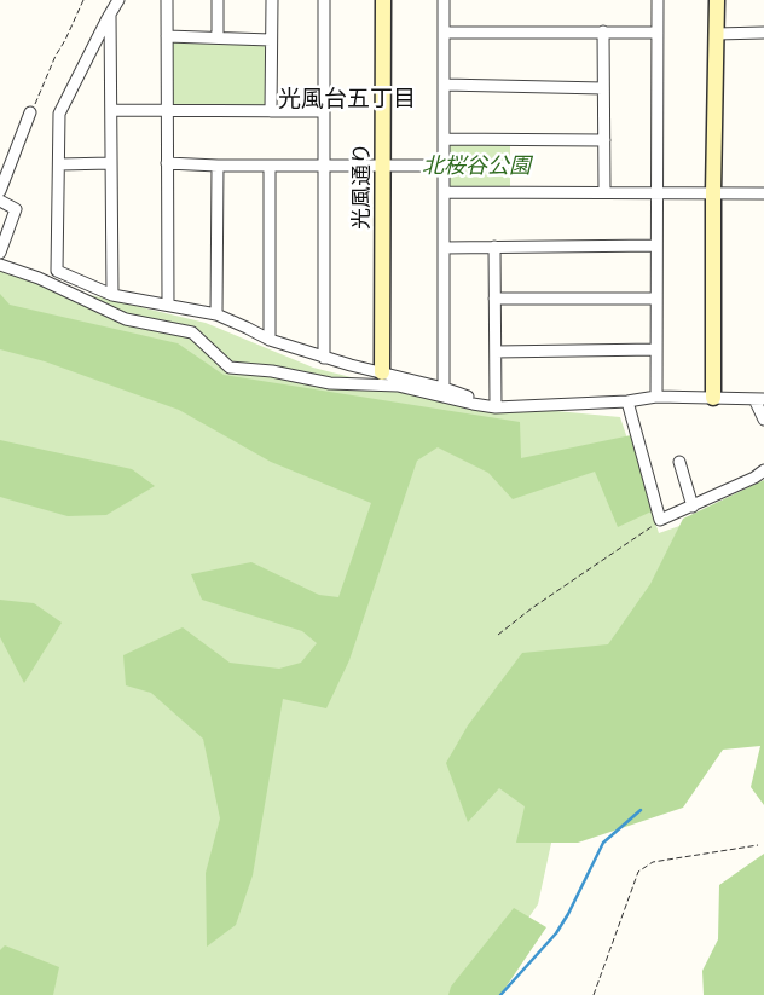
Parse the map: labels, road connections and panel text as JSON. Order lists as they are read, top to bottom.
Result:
{
  "streets": {
    "street": ["光風通り"]
  },
  "districts": ["光風台五丁目"],
  "parks": ["北桜谷公園"]
}
